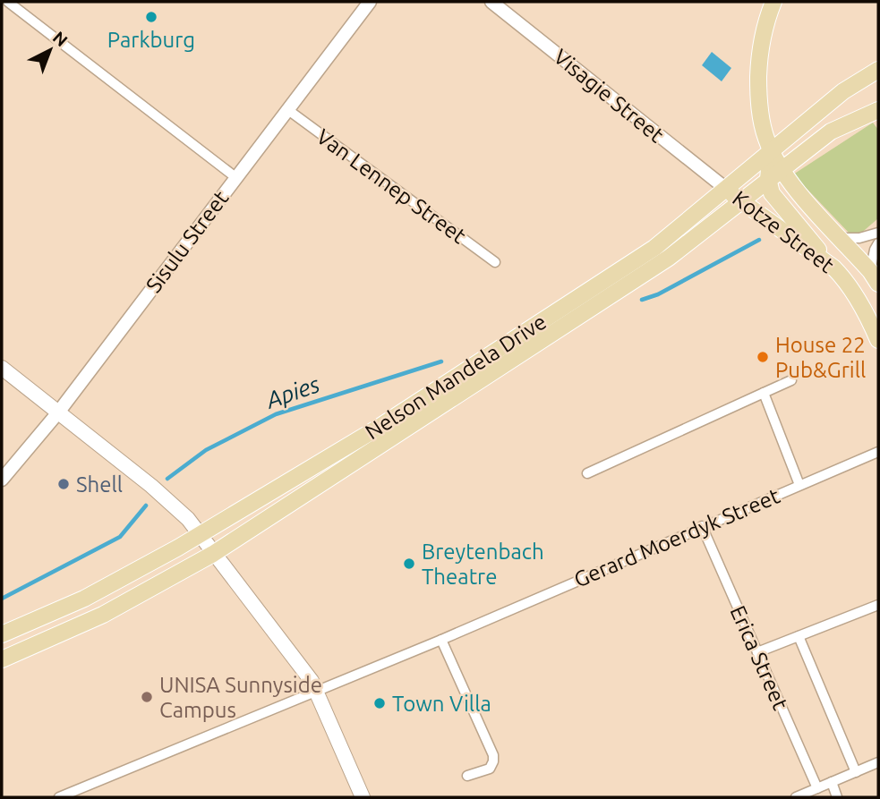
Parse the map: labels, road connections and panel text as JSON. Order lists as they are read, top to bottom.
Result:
{
  "streets": {
    "main road": ["Kotze Street", "Nelson Mandela Drive"],
    "street": [
      "Visagie Street",
      "Van Lennep Street",
      "Sisulu Street",
      "Gerard Moerdyk Street",
      "Erica Street"
    ]
  },
  "crossings": [
    ["Visagie Street", "Kotze Street"],
    ["Visagie Street", "Nelson Mandela Drive"],
    ["Van Lennep Street", "Sisulu Street"],
    ["Kotze Street", "Nelson Mandela Drive"],
    ["Gerard Moerdyk Street", "Erica Street"]
  ],
  "water": ["Apies"],
  "places": [
    "Parkburg",
    "House 22 Pub&Grill",
    "Shell",
    "Breytenbach Theatre",
    "UNISA Sunnyside Campus",
    "Town Villa"
  ],
  "north": "top right"
}
